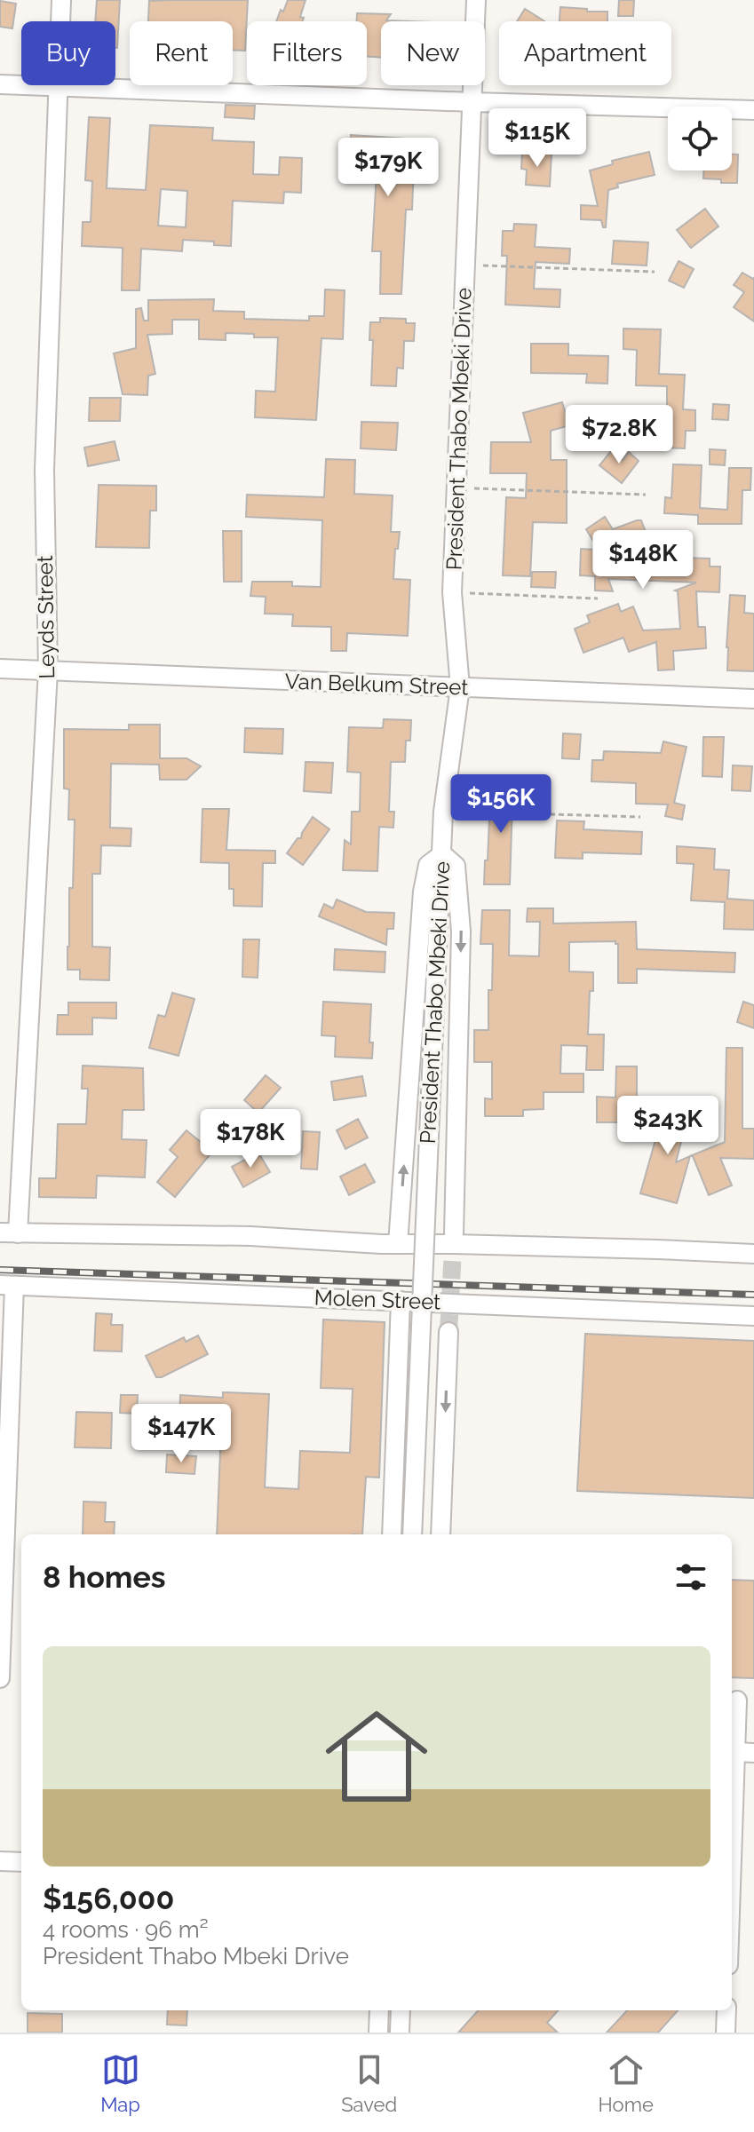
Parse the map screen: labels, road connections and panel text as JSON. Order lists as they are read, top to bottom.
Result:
{
  "streets": {
    "street": [
      "President Thabo Mbeki Drive",
      "Leyds Street",
      "Van Belkum Street",
      "Molen Street"
    ]
  },
  "crossings": [
    ["President Thabo Mbeki Drive", "Van Belkum Street"],
    ["Leyds Street", "Van Belkum Street"]
  ],
  "page": {
    "chip": [
      "Buy",
      "Rent",
      "Filters",
      "New",
      "Apartment"
    ],
    "price": [
      "$115K",
      "$179K",
      "$72.8K",
      "$148K",
      "$156K",
      "$243K",
      "$178K",
      "$147K"
    ],
    "heading": "8 homes",
    "list": [
      {
        "name": "$156,000",
        "note": "4 rooms · 96 m² · President Thabo Mbeki Drive"
      }
    ],
    "tabs": ["Map", "Saved", "Home"]
  }
}
